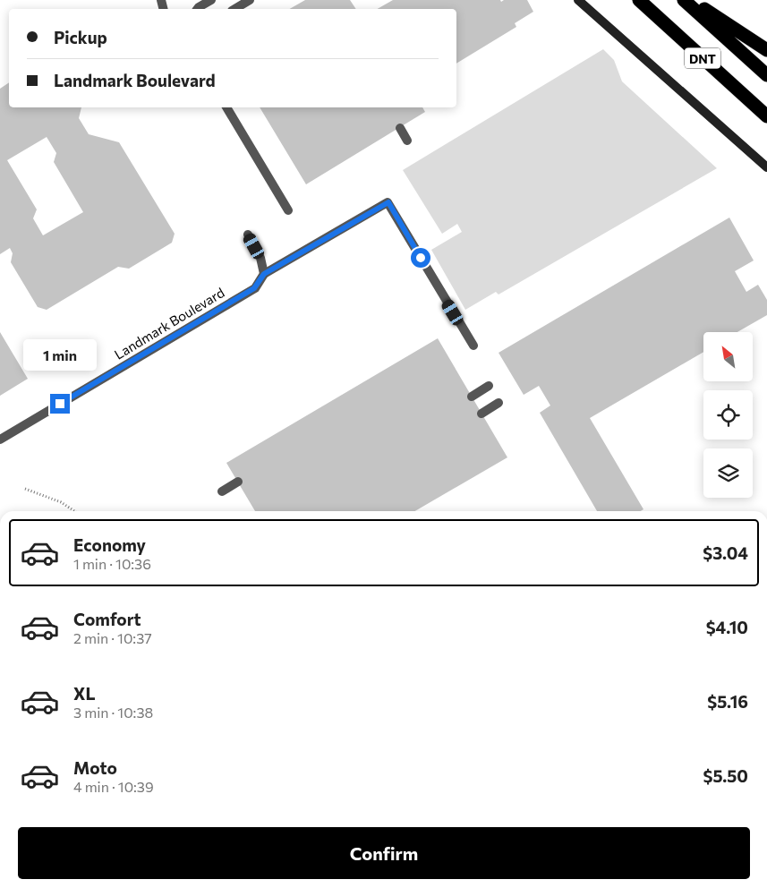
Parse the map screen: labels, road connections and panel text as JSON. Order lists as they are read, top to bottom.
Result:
{
  "streets": {
    "highway": ["DNT"],
    "street": ["Landmark Boulevard"]
  },
  "north": "top left",
  "page": {
    "banner": ["Pickup", "Landmark Boulevard"],
    "bubble": "1 min",
    "list": [
      {
        "name": "Economy",
        "note": "1 min · 10:36",
        "value": "$3.04"
      },
      {
        "name": "Comfort",
        "note": "2 min · 10:37",
        "value": "$4.10"
      },
      {
        "name": "XL",
        "note": "3 min · 10:38",
        "value": "$5.16"
      },
      {
        "name": "Moto",
        "note": "4 min · 10:39",
        "value": "$5.50"
      }
    ],
    "buttons": "Confirm"
  }
}
